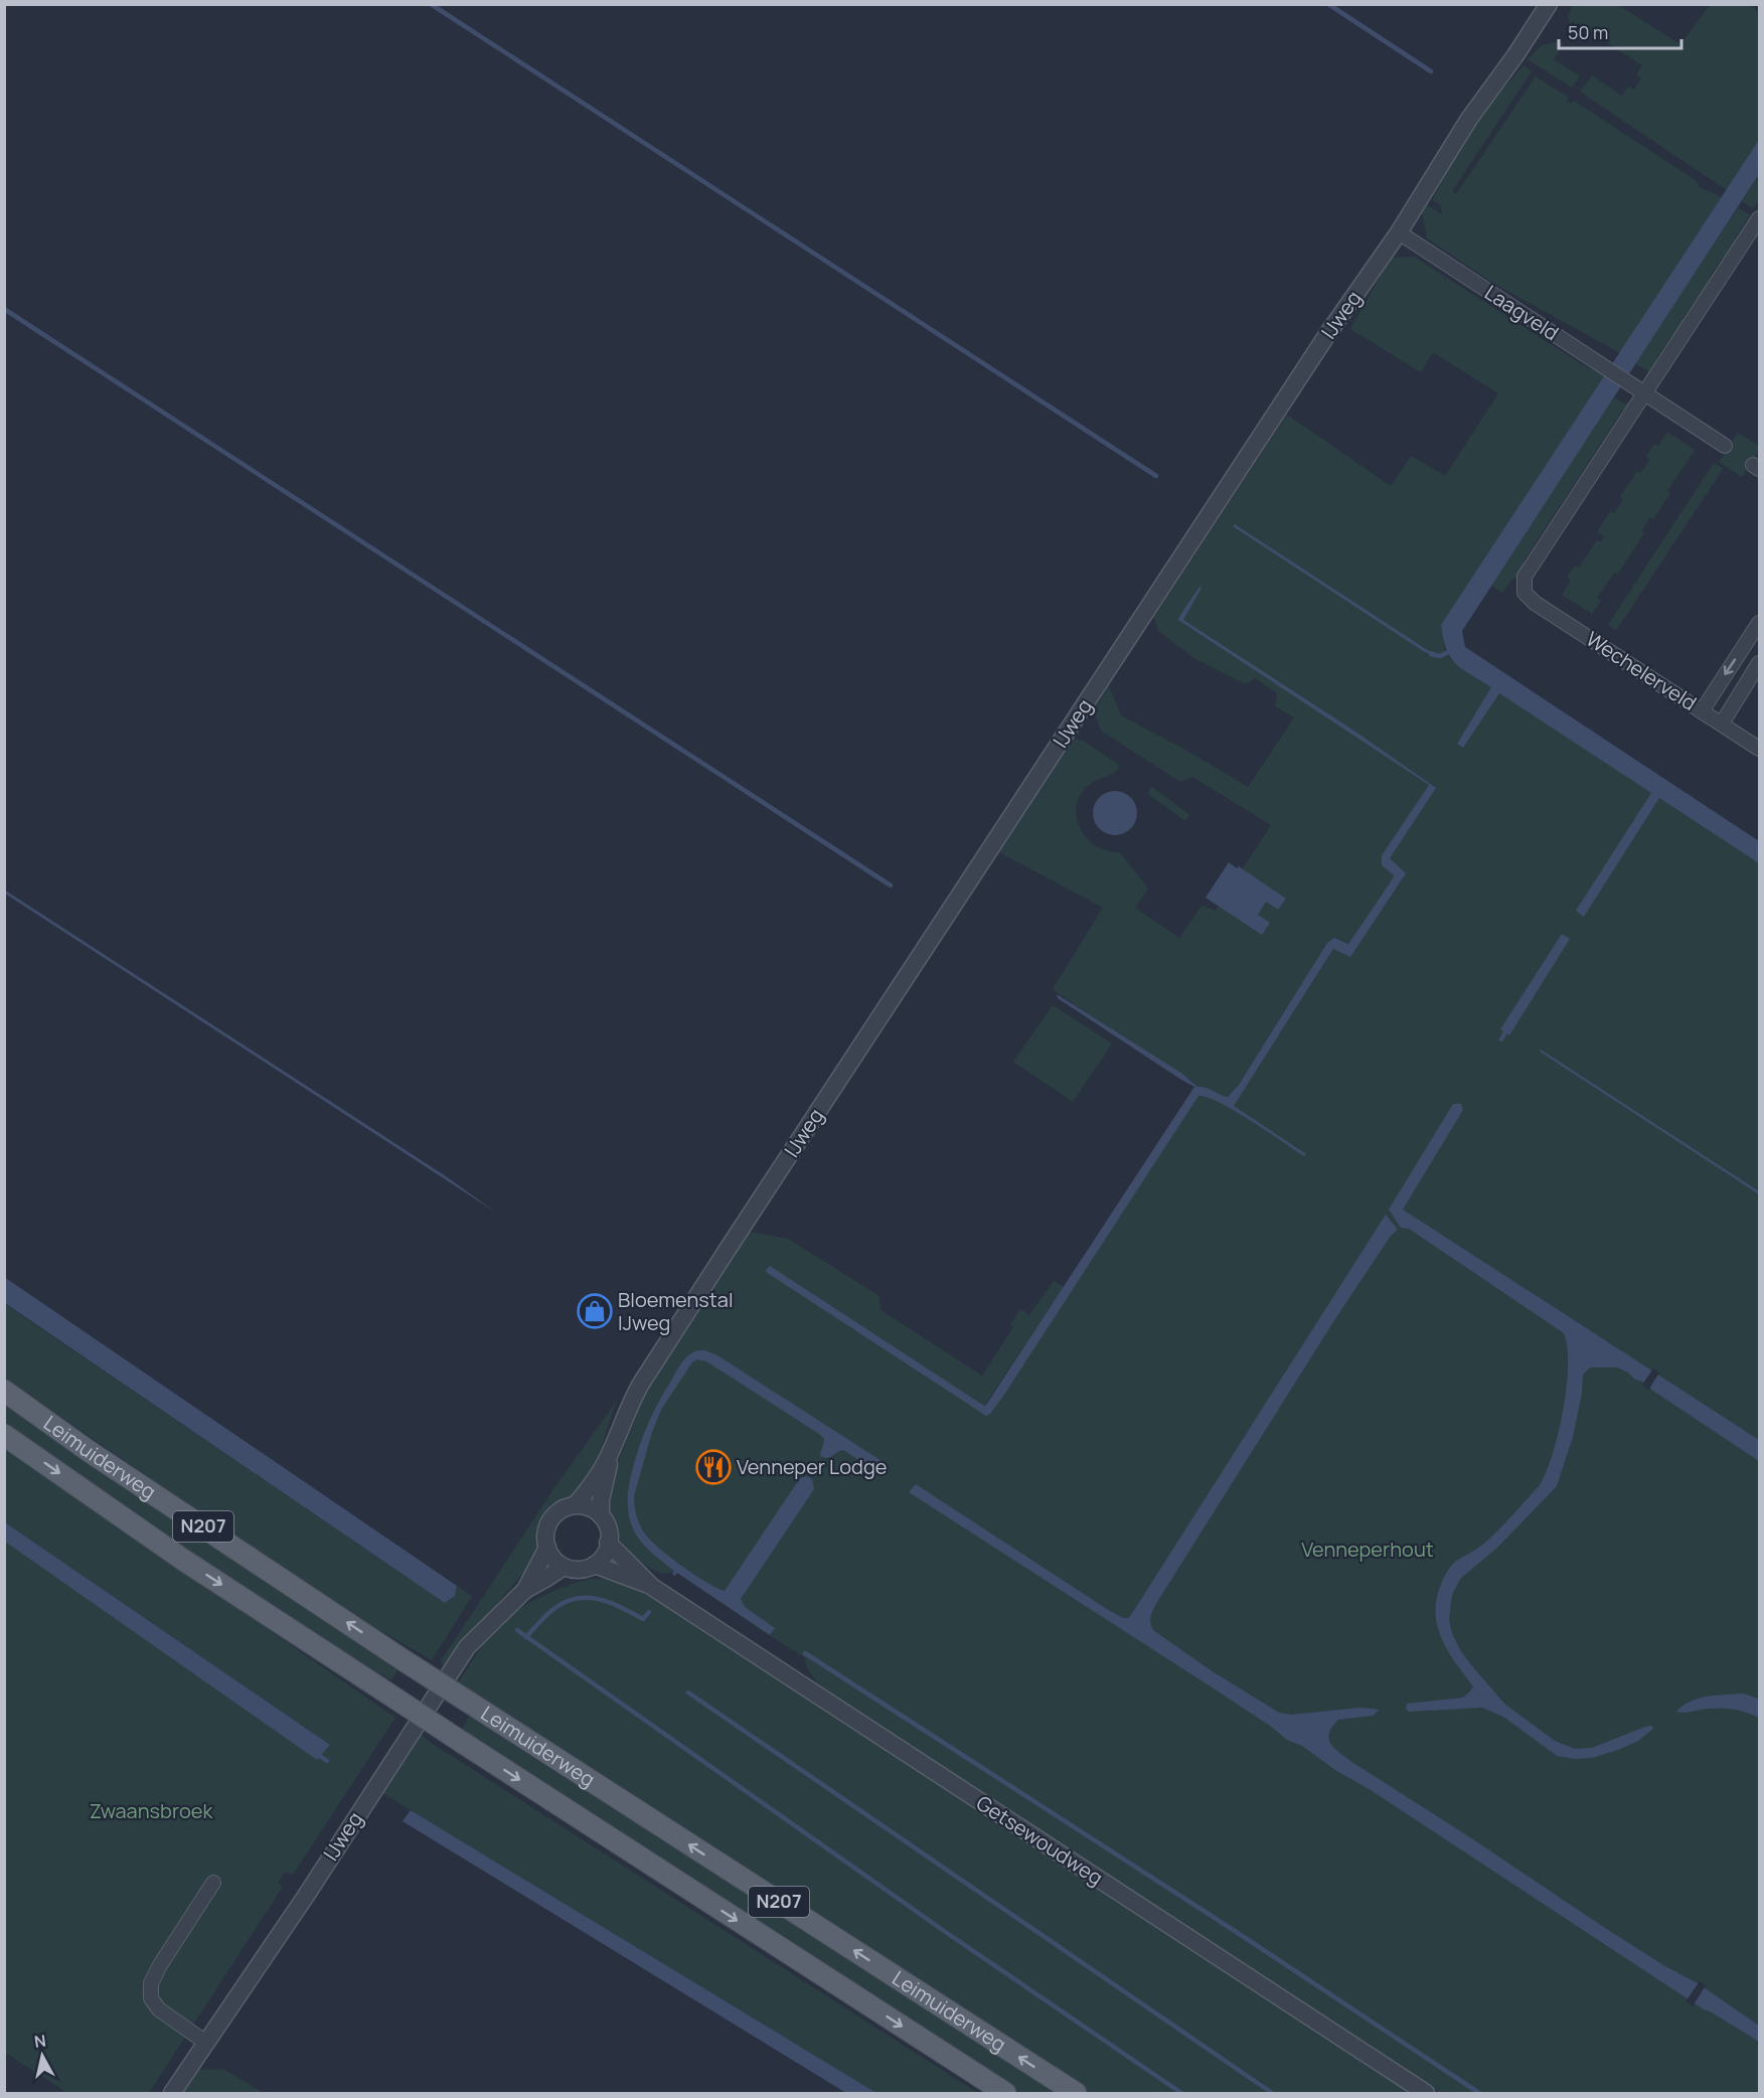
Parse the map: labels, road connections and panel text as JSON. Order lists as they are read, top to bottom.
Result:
{
  "streets": {
    "main road": ["Leimuiderweg", "N207"],
    "street": [
      "Laagveld",
      "IJweg",
      "Wechelerveld",
      "Getsewoudweg"
    ]
  },
  "crossings": [
    ["Laagveld", "IJweg"],
    ["Laagveld", "Wechelerveld"],
    ["IJweg", "Getsewoudweg"]
  ],
  "parks": ["Venneperhout", "Zwaansbroek"],
  "places": {
    "shop": ["Bloemenstal IJweg"],
    "restaurant": ["Venneper Lodge"]
  },
  "scale_bar": "50 m",
  "north": "top"
}
